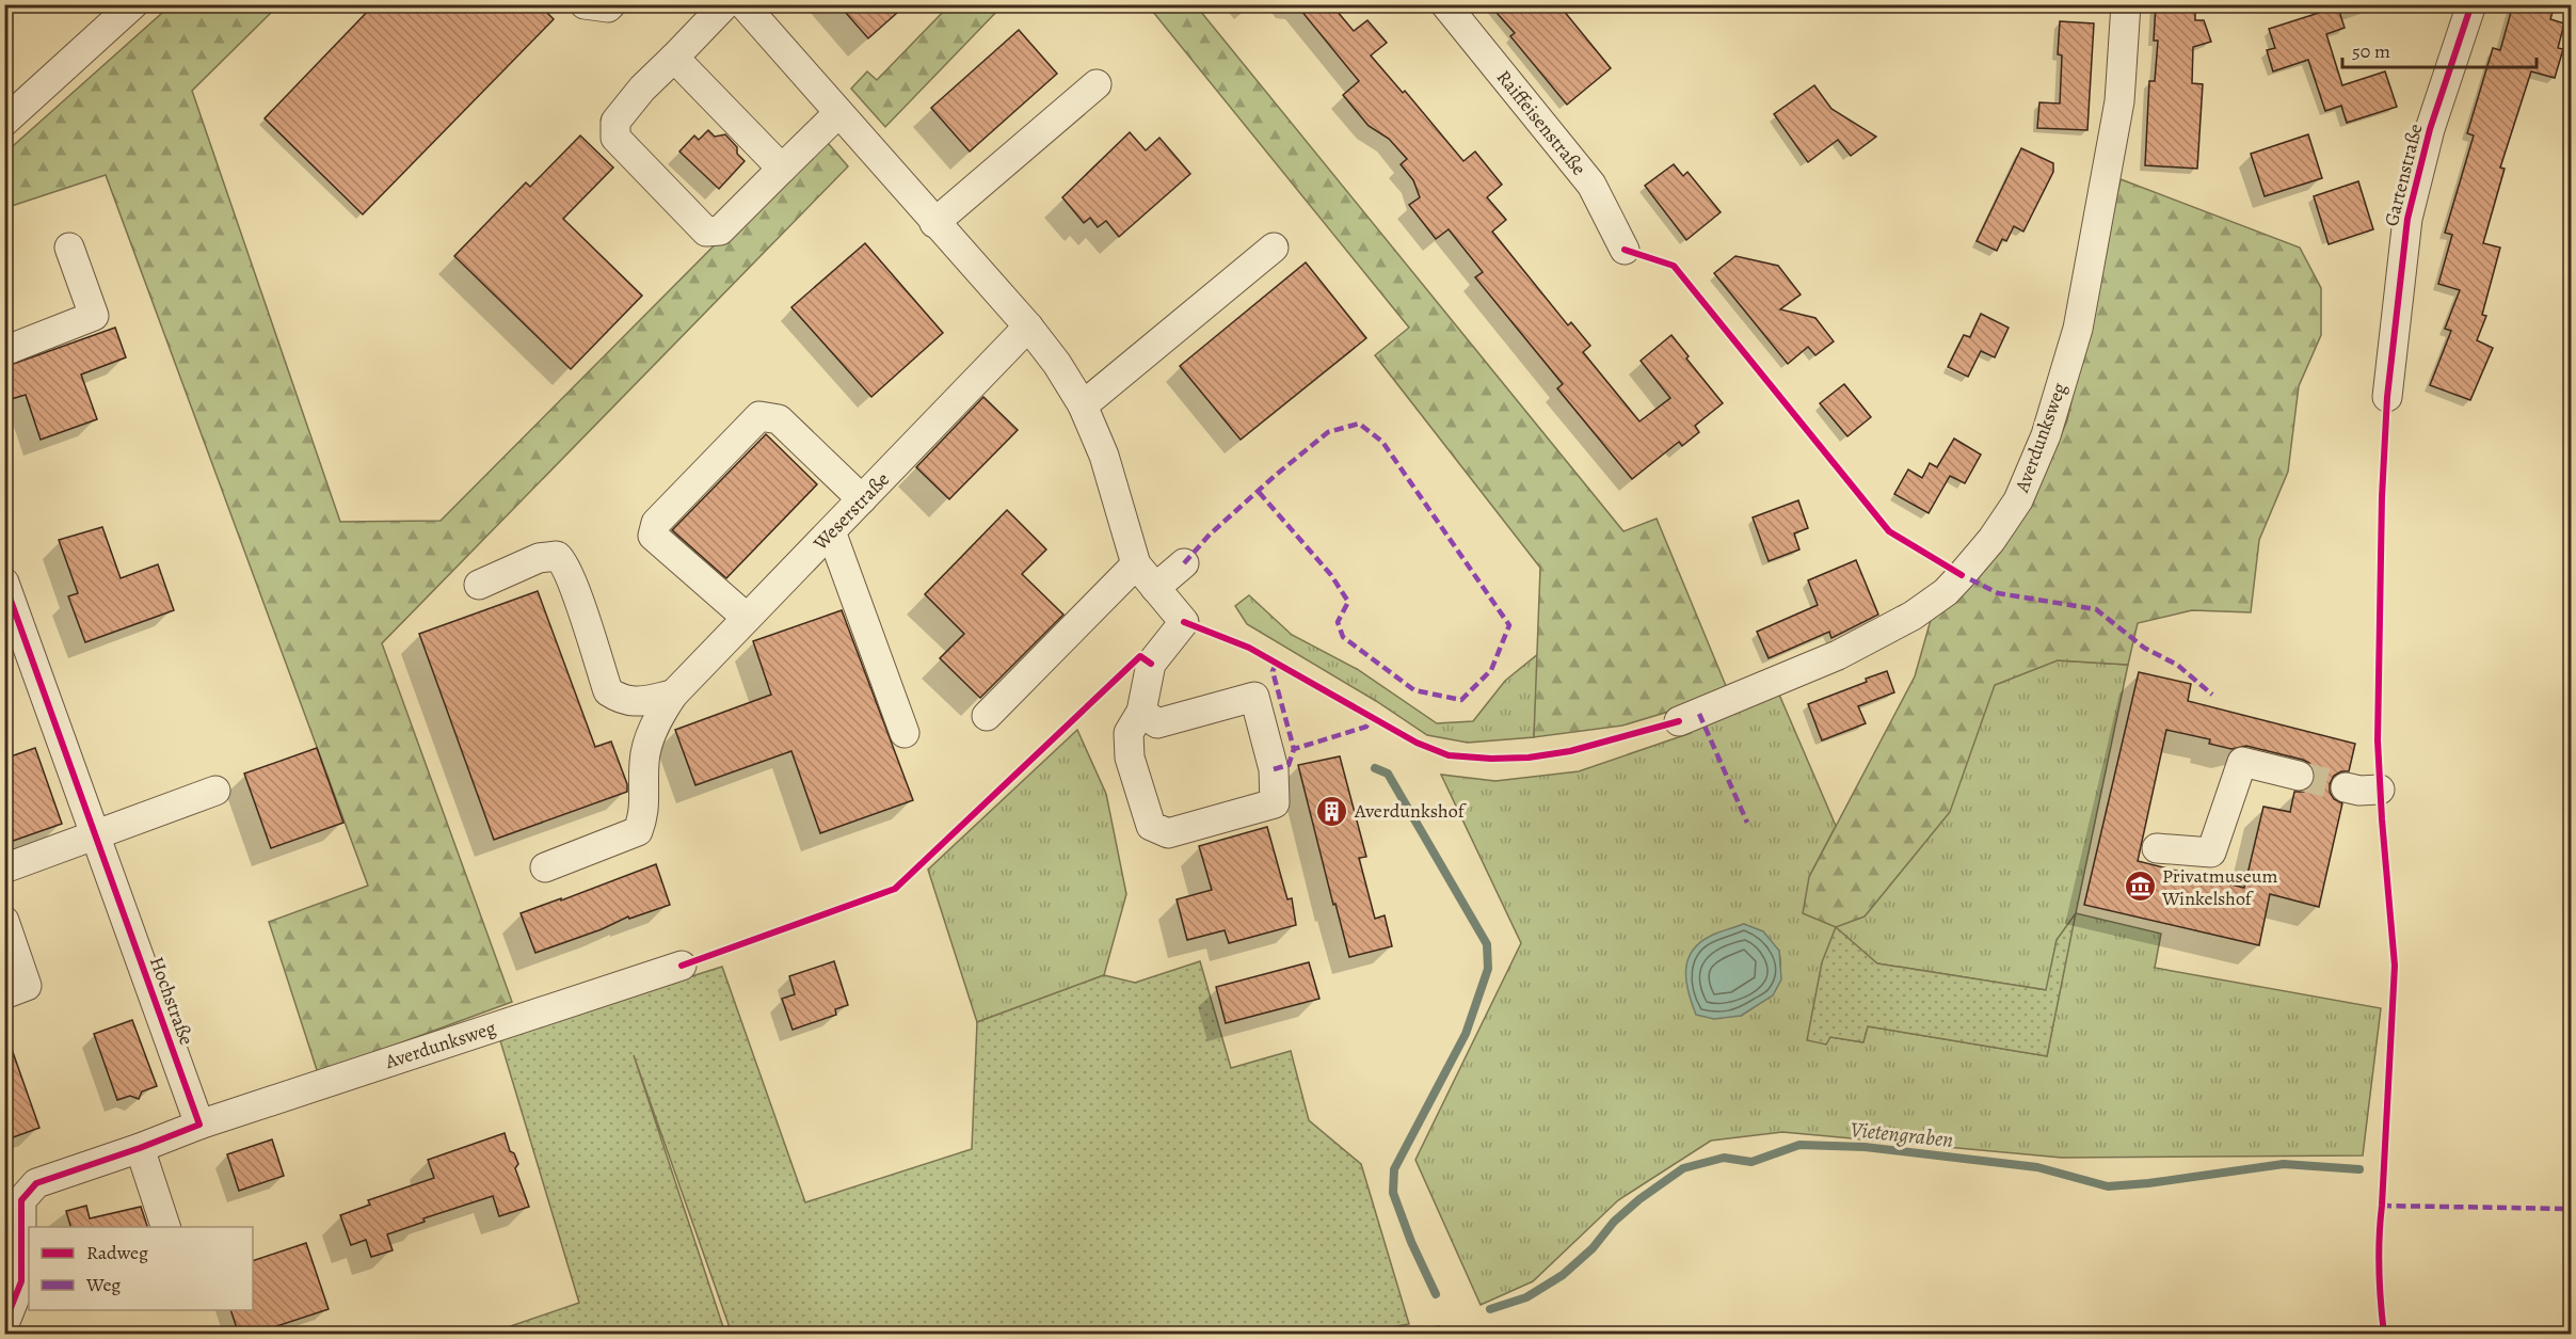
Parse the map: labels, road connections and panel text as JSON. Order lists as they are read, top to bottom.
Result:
{
  "streets": {
    "street": [
      "Raiffeisenstraße",
      "Gartenstraße",
      "Averdunksweg",
      "Weserstraße",
      "Hochstraße"
    ]
  },
  "crossings": [
    ["Averdunksweg", "Hochstraße"]
  ],
  "water": ["Vietengraben"],
  "places": {
    "building": ["Averdunkshof"],
    "museum": ["Privatmuseum Winkelshof"]
  },
  "legend": ["Radweg", "Weg"],
  "scale_bar": "50 m"
}
